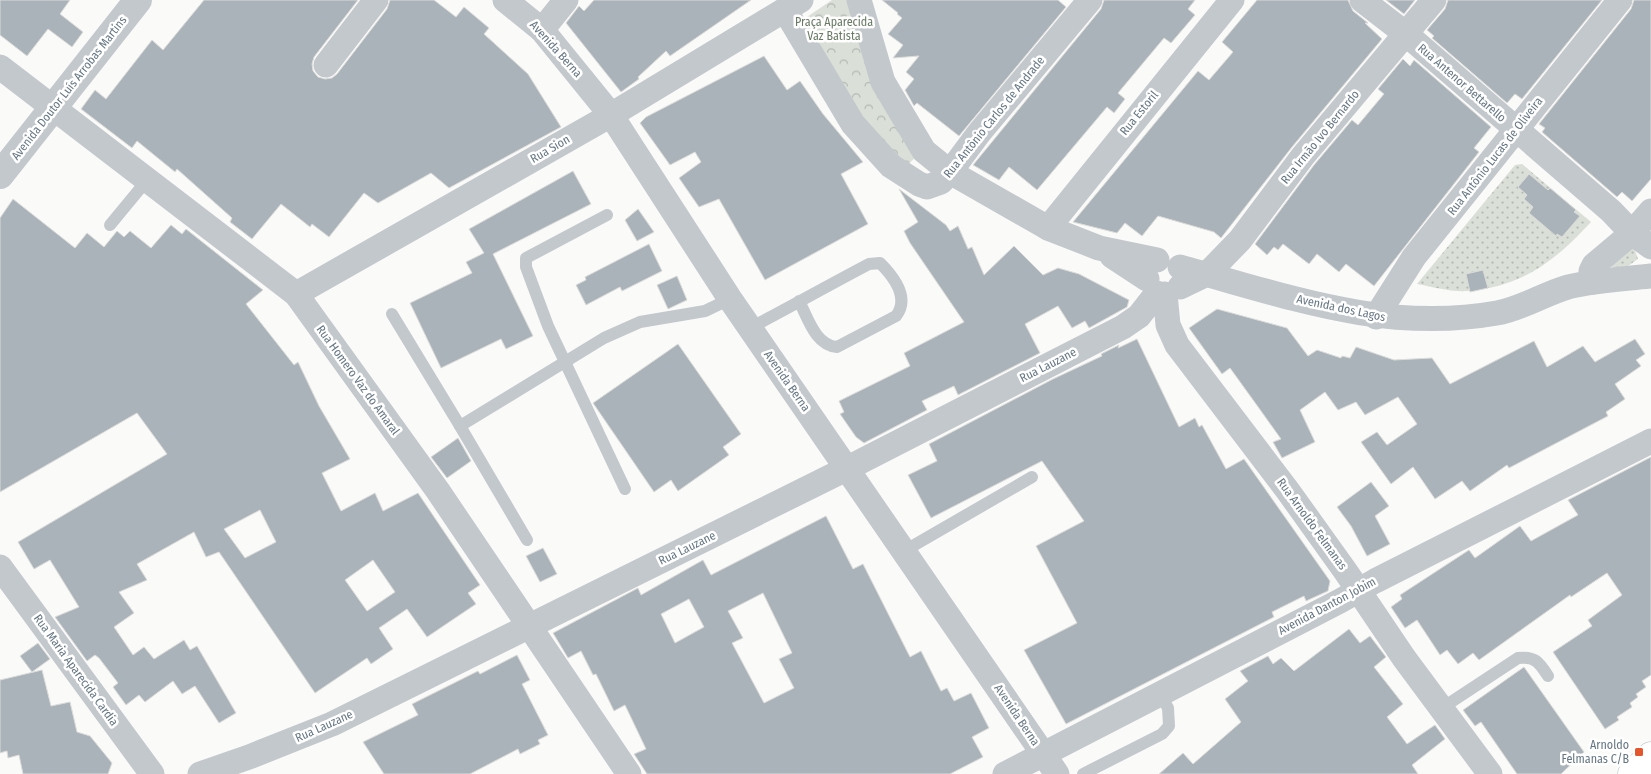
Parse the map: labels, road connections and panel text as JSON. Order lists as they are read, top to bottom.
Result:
{
  "streets": {
    "street": [
      "Avenida Berna",
      "Rua Antenor Bettarello",
      "Avenida Doutor Luís Arrobas Martins",
      "Rua Estoril",
      "Rua Antônio Carlos de Andrade",
      "Rua Irmão Ivo Bernardo",
      "Rua Sion",
      "Rua Antônio Lucas de Oliveira",
      "Avenida dos Lagos",
      "Rua Lauzane",
      "Rua Homero Vaz do Amaral",
      "Rua Arnoldo Felmanas",
      "Avenida Danton Jobim",
      "Rua Maria Aparecida Cardia"
    ]
  },
  "crossings": [
    ["Avenida Berna", "Rua Sion"],
    ["Avenida Berna", "Rua Lauzane"],
    ["Avenida Berna", "Avenida Danton Jobim"],
    ["Rua Antenor Bettarello", "Rua Irmão Ivo Bernardo"],
    ["Rua Antenor Bettarello", "Rua Antônio Lucas de Oliveira"],
    ["Avenida Doutor Luís Arrobas Martins", "Rua Homero Vaz do Amaral"],
    ["Rua Antônio Carlos de Andrade", "Rua Sion"],
    ["Rua Irmão Ivo Bernardo", "Avenida dos Lagos"],
    ["Rua Sion", "Rua Homero Vaz do Amaral"],
    ["Rua Antônio Lucas de Oliveira", "Avenida dos Lagos"],
    ["Rua Lauzane", "Rua Homero Vaz do Amaral"],
    ["Rua Lauzane", "Rua Arnoldo Felmanas"],
    ["Rua Arnoldo Felmanas", "Avenida Danton Jobim"]
  ],
  "parks": ["Praça Aparecida Vaz Batista"],
  "places": {
    "transit": ["Arnoldo Felmanas C/B"]
  }
}
